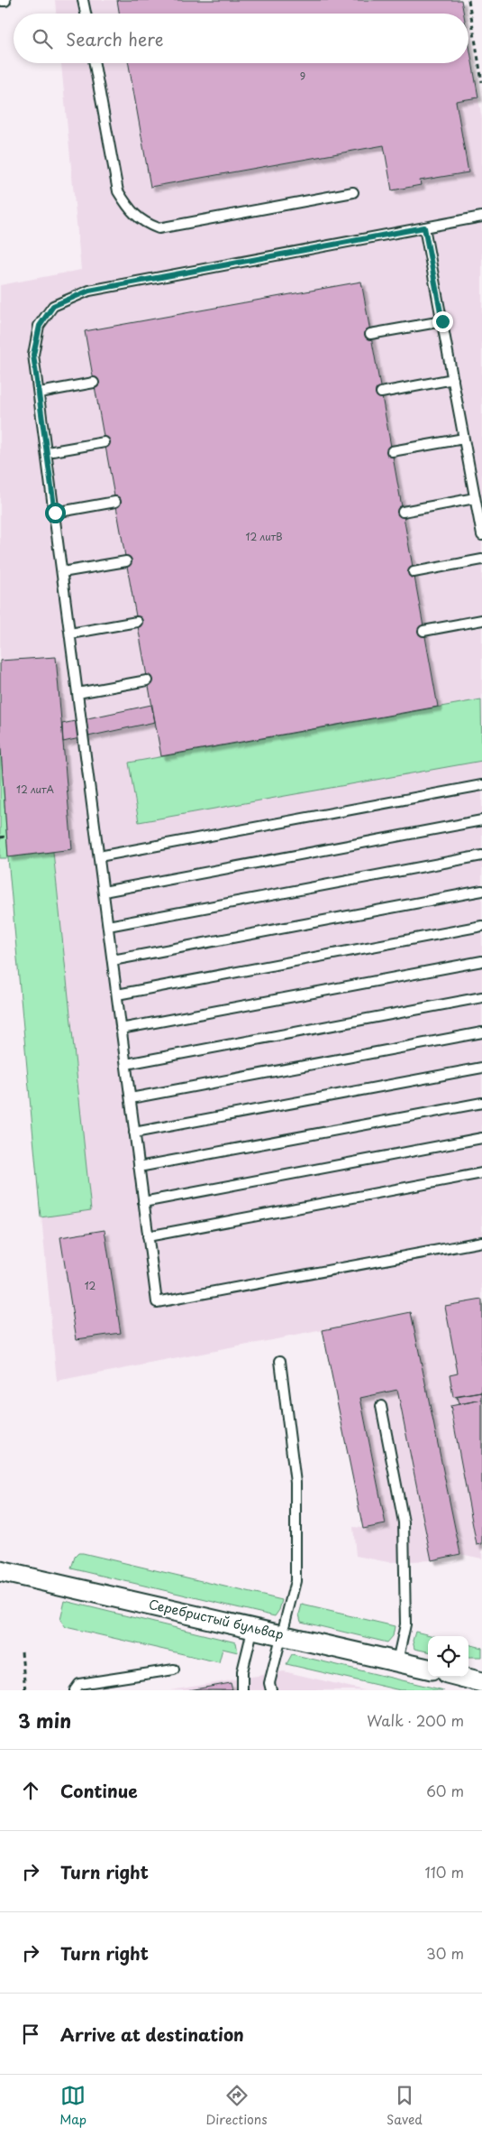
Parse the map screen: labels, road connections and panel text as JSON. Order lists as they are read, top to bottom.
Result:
{
  "streets": {
    "street": ["Серебристый бульвар"]
  },
  "house_numbers": [
    "9",
    "12 литВ",
    "12 литА",
    "12"
  ],
  "page": {
    "search": "Search here",
    "heading": ["3 min", "Walk · 200 m"],
    "list": [
      ["Continue", "60 m"],
      ["Turn right", "110 m"],
      ["Turn right", "30 m"],
      "Arrive at destination"
    ],
    "nav": ["Map", "Directions", "Saved"]
  }
}
